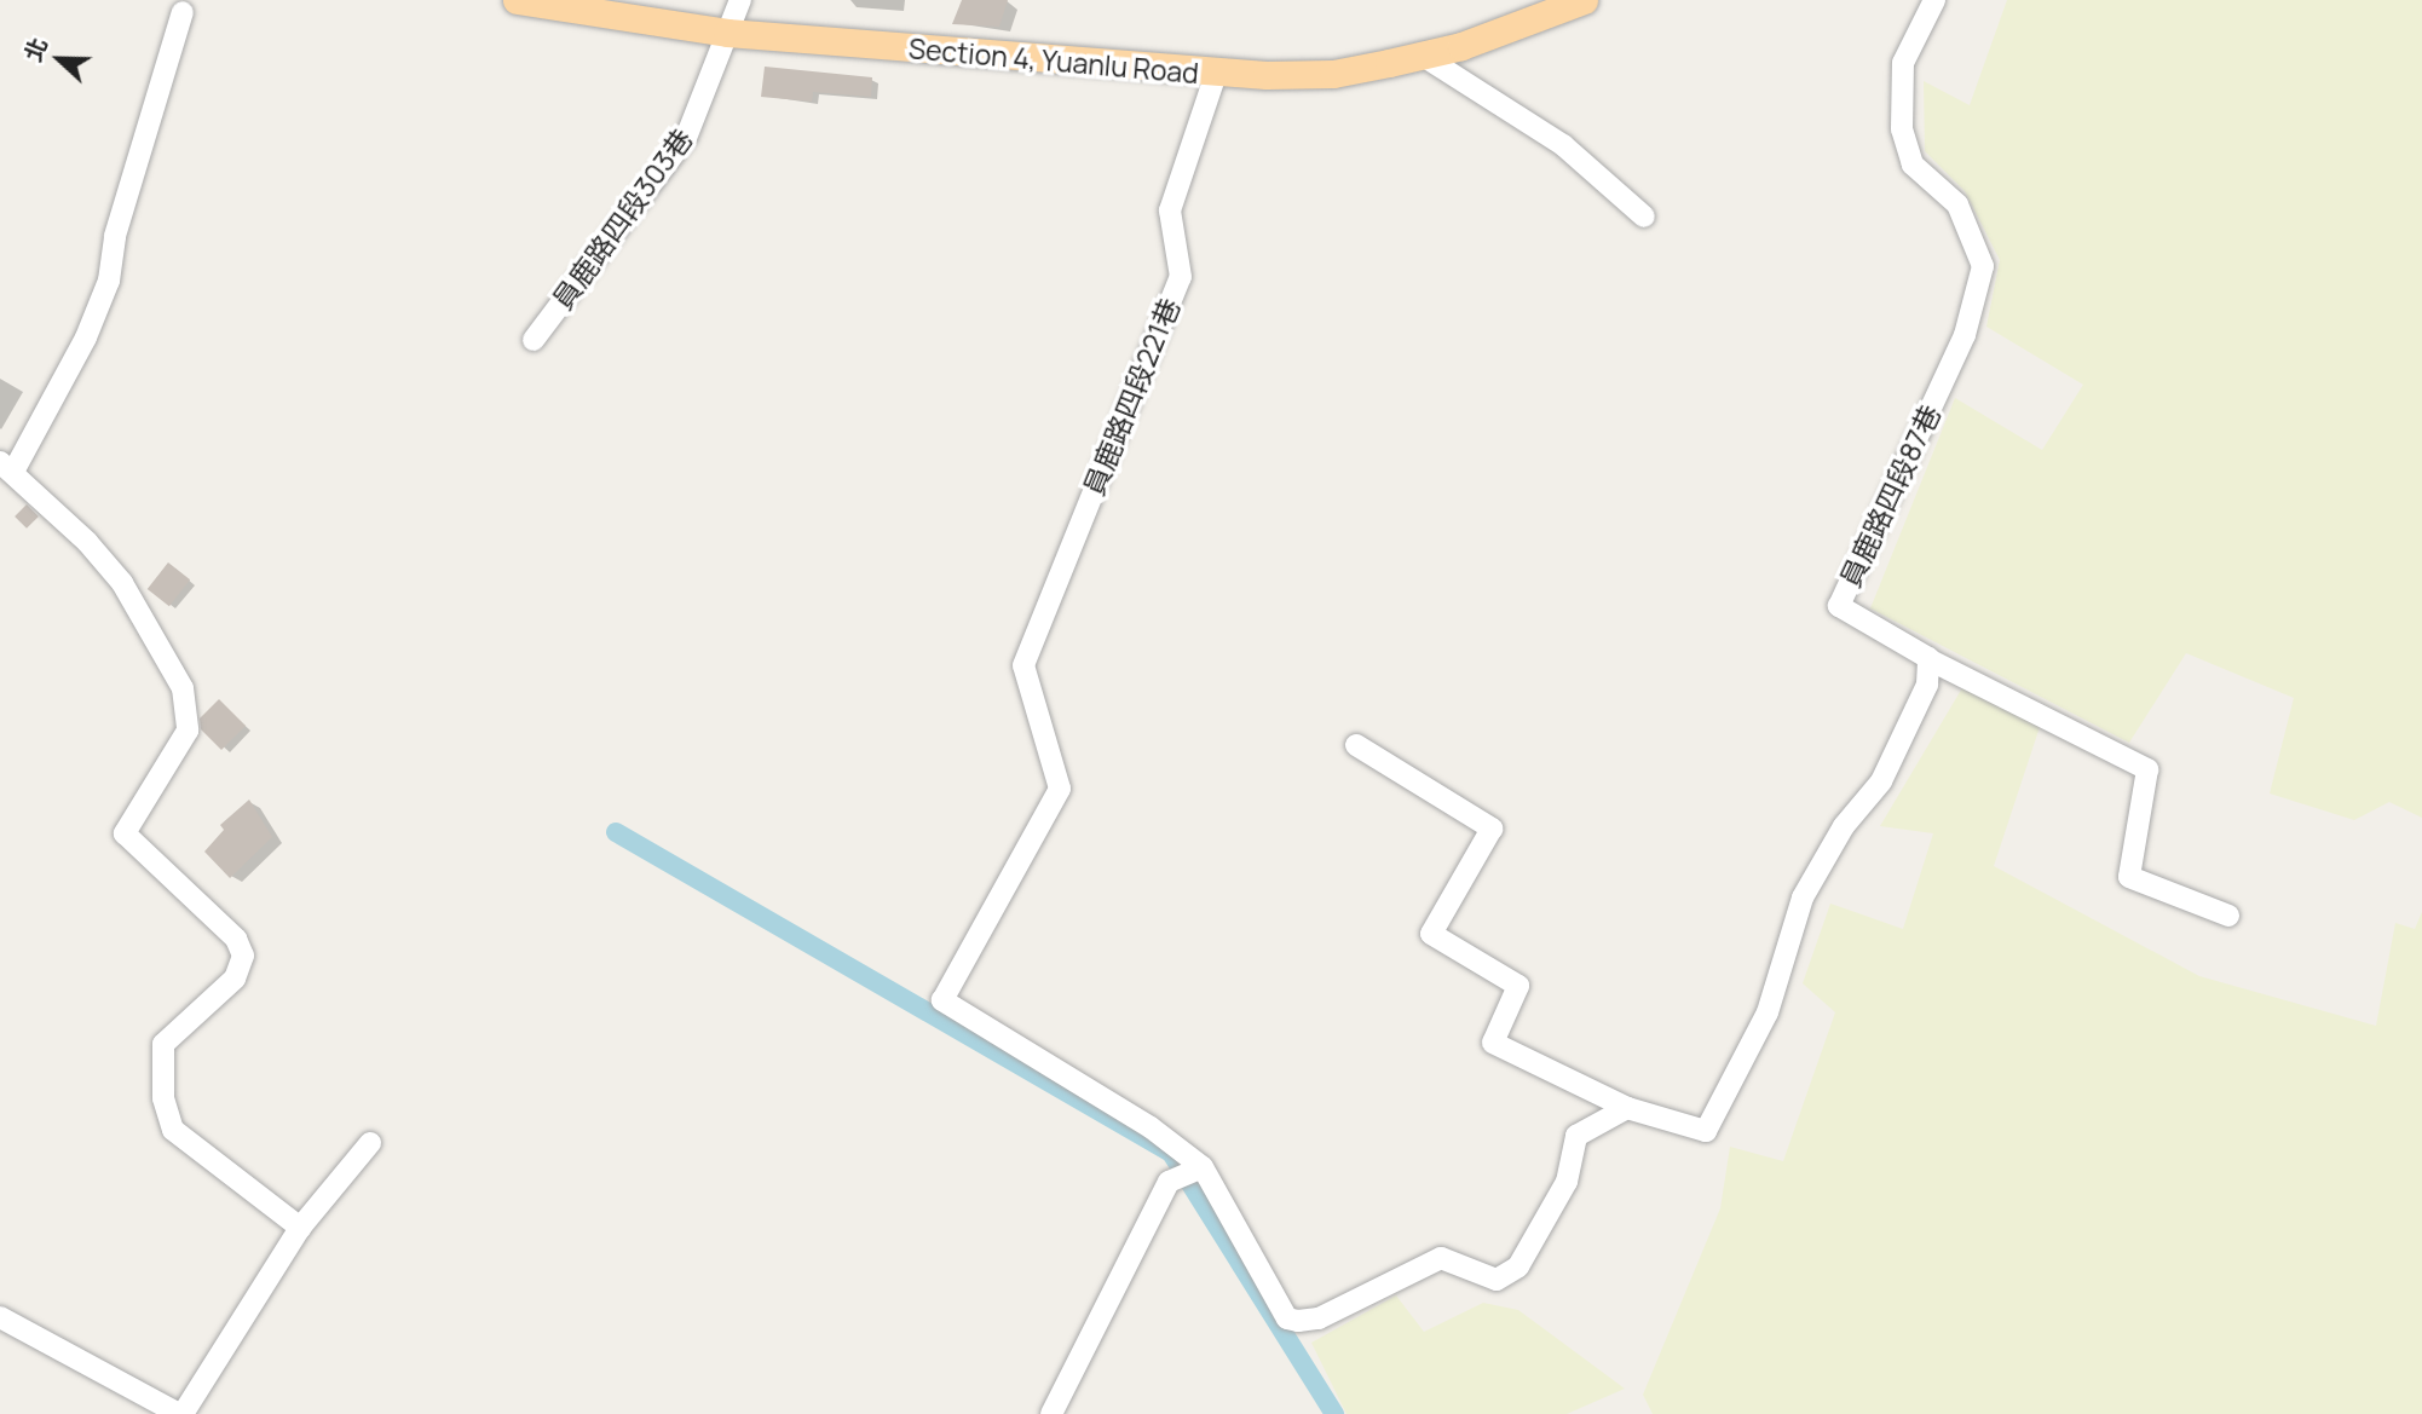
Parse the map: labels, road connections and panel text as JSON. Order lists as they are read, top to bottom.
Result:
{
  "streets": {
    "main road": ["Section 4, Yuanlu Road"],
    "street": ["員鹿路四段303巷", "員鹿路四段221巷", "員鹿路四段87巷"]
  },
  "crossings": [
    ["Section 4, Yuanlu Road", "員鹿路四段303巷"],
    ["Section 4, Yuanlu Road", "員鹿路四段221巷"]
  ],
  "north": "left"
}
